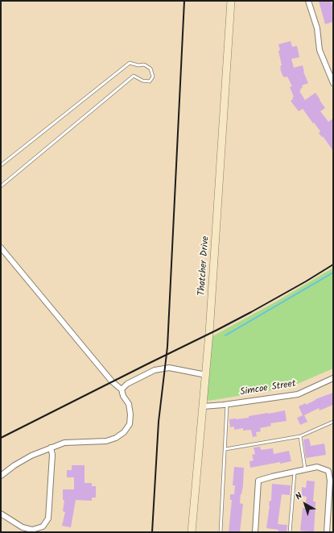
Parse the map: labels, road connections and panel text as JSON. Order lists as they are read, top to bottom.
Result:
{
  "streets": {
    "main road": ["Thatcher Drive"],
    "street": ["Simcoe Street"]
  },
  "crossings": [
    ["Thatcher Drive", "Simcoe Street"]
  ],
  "north": "top left"
}
